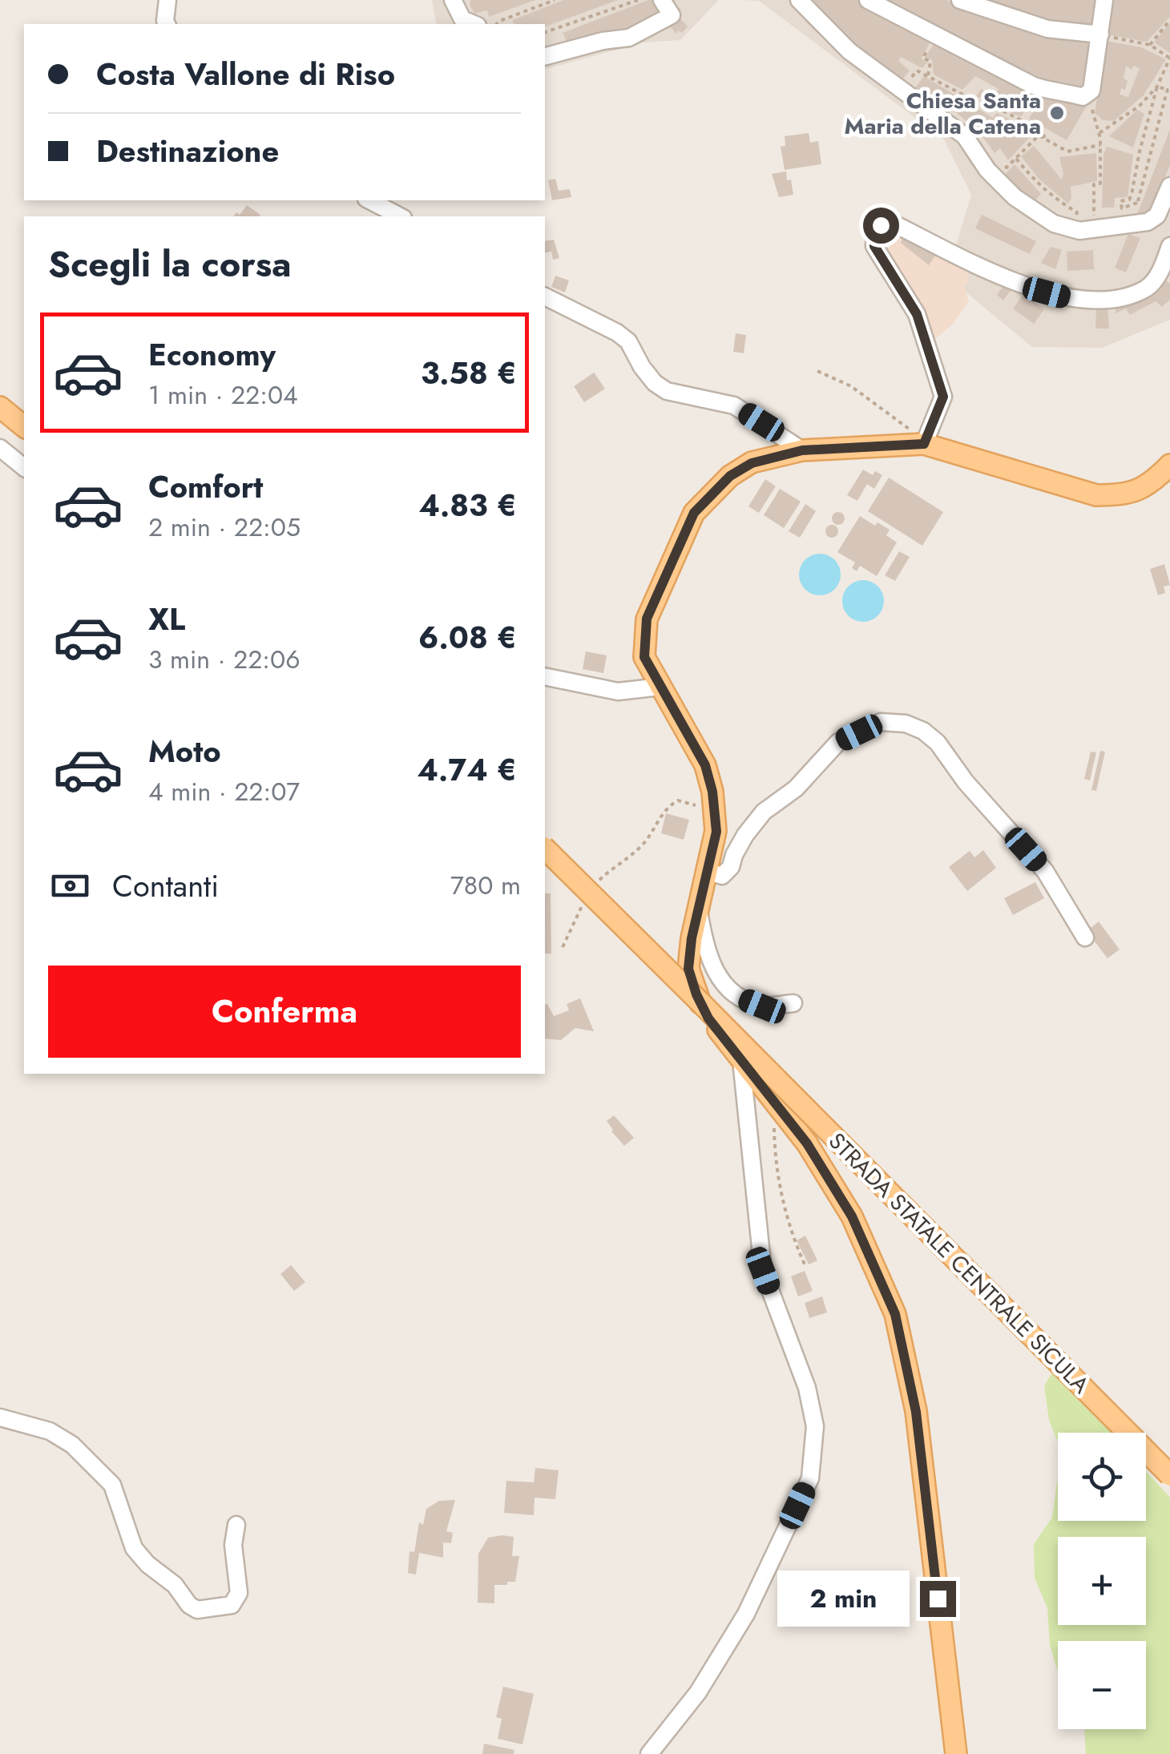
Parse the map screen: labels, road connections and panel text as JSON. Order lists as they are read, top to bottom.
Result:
{
  "streets": {
    "main road": ["STRADA STATALE CENTRALE SICULA"]
  },
  "places": ["Chiesa Santa Maria della Catena"],
  "page": {
    "banner": ["Costa Vallone di Riso", "Destinazione"],
    "heading": "Scegli la corsa",
    "list": [
      {
        "name": "Economy",
        "note": "1 min · 22:04",
        "value": "3.58 €"
      },
      {
        "name": "Comfort",
        "note": "2 min · 22:05",
        "value": "4.83 €"
      },
      {
        "name": "XL",
        "note": "3 min · 22:06",
        "value": "6.08 €"
      },
      {
        "name": "Moto",
        "note": "4 min · 22:07",
        "value": "4.74 €"
      }
    ],
    "pay": ["Contanti", "780 m"],
    "buttons": "Conferma",
    "map_buttons": ["+", "−"],
    "bubble": "2 min"
  }
}
